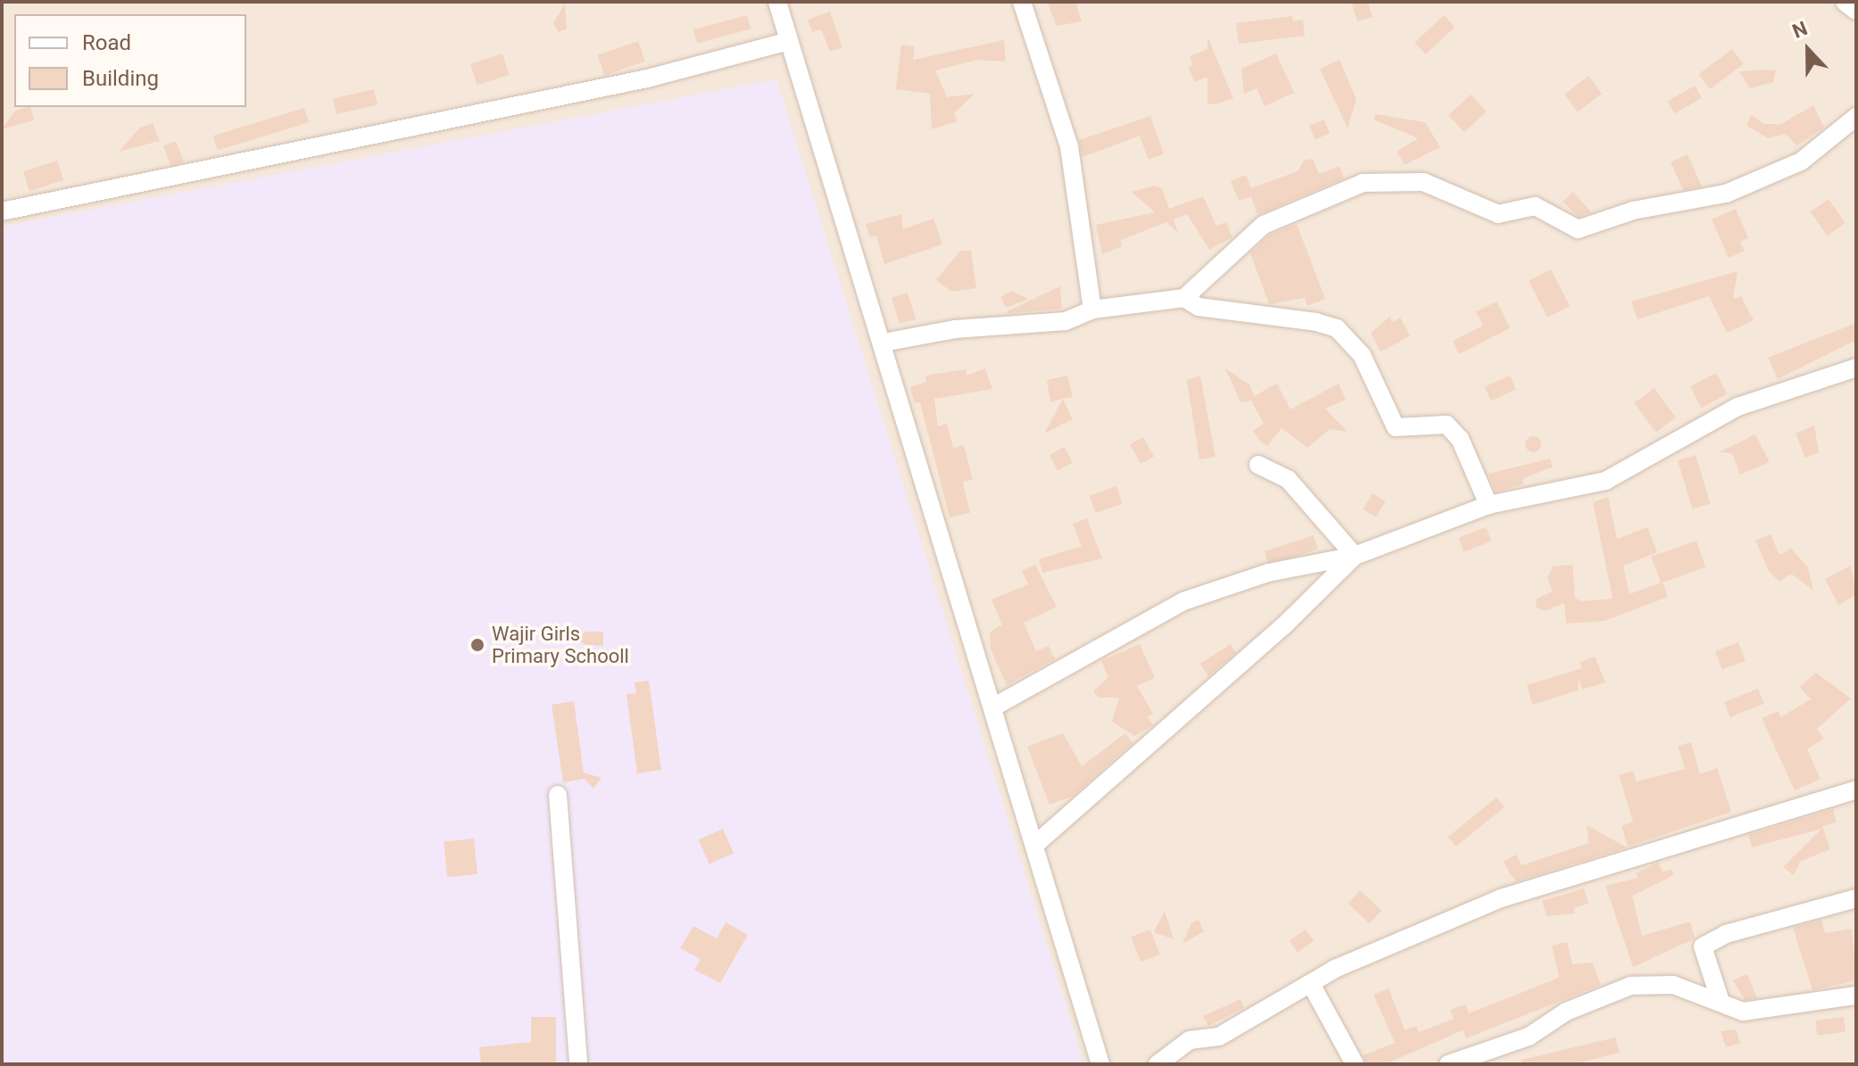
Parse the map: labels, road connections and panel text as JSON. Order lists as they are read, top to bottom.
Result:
{
  "places": ["Wajir Girls Primary Schooll"],
  "legend": ["Road", "Building"],
  "north": "top"
}
